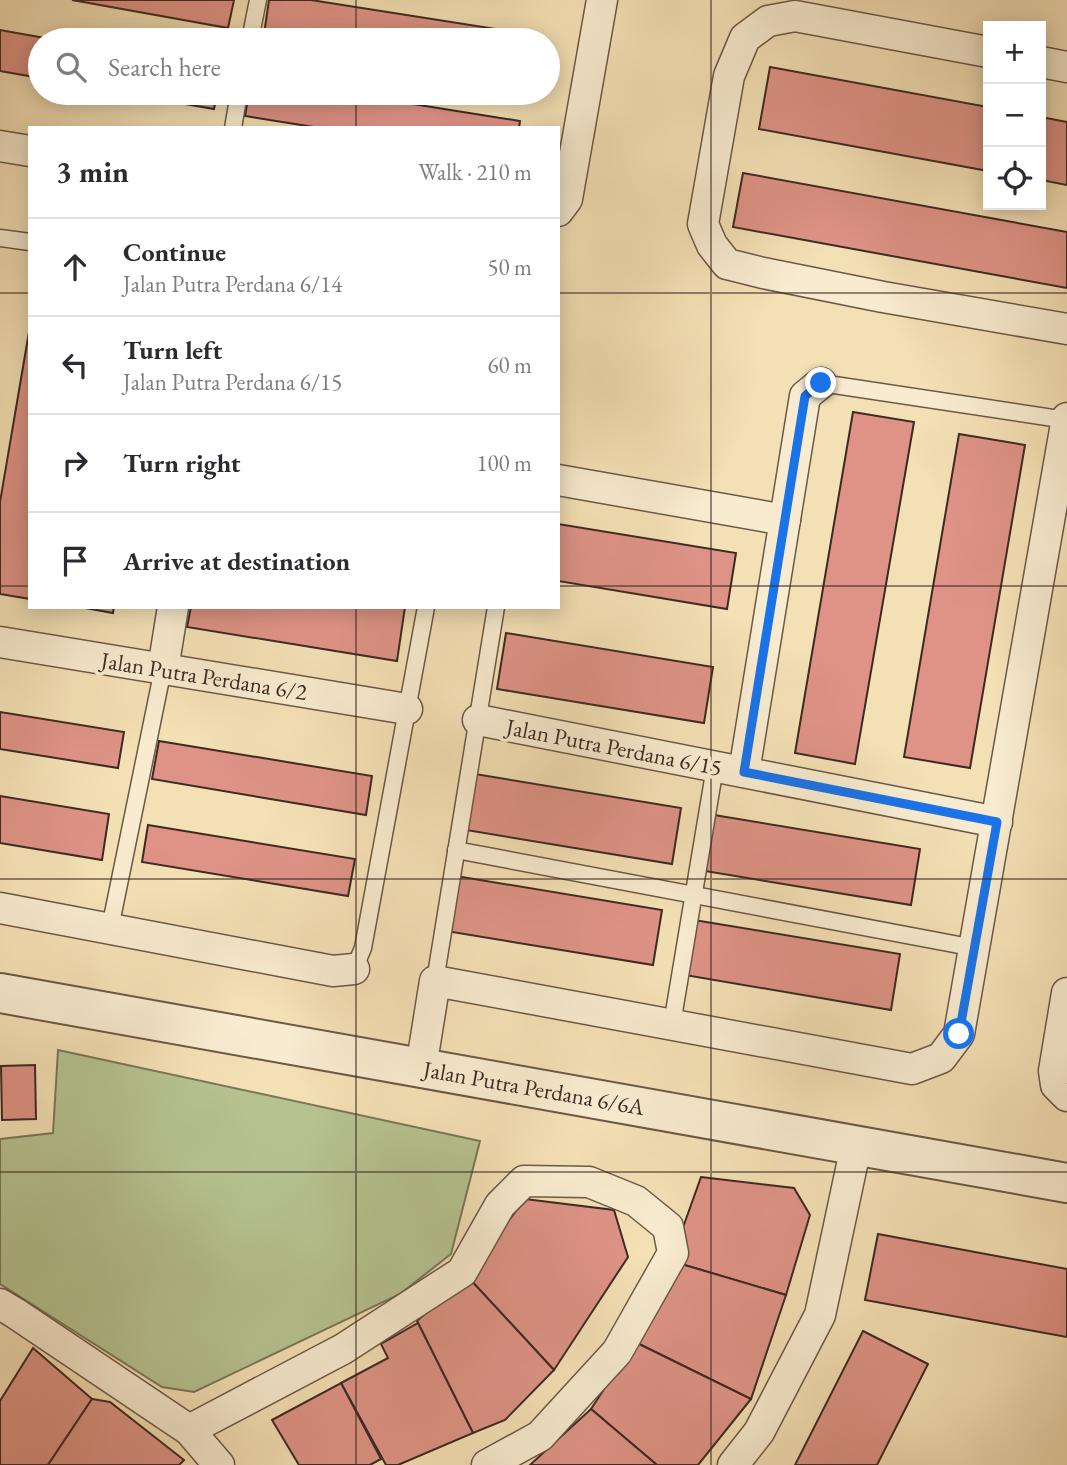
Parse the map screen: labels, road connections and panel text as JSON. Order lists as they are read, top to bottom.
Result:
{
  "streets": {
    "street": ["Jalan Putra Perdana 6/2", "Jalan Putra Perdana 6/15", "Jalan Putra Perdana 6/6A"]
  },
  "page": {
    "map_buttons": ["+", "−"],
    "search": "Search here",
    "heading": ["3 min", "Walk · 210 m"],
    "list": [
      ["Continue", "Jalan Putra Perdana 6/14", "50 m"],
      ["Turn left", "Jalan Putra Perdana 6/15", "60 m"],
      ["Turn right", "100 m"],
      "Arrive at destination"
    ]
  }
}
